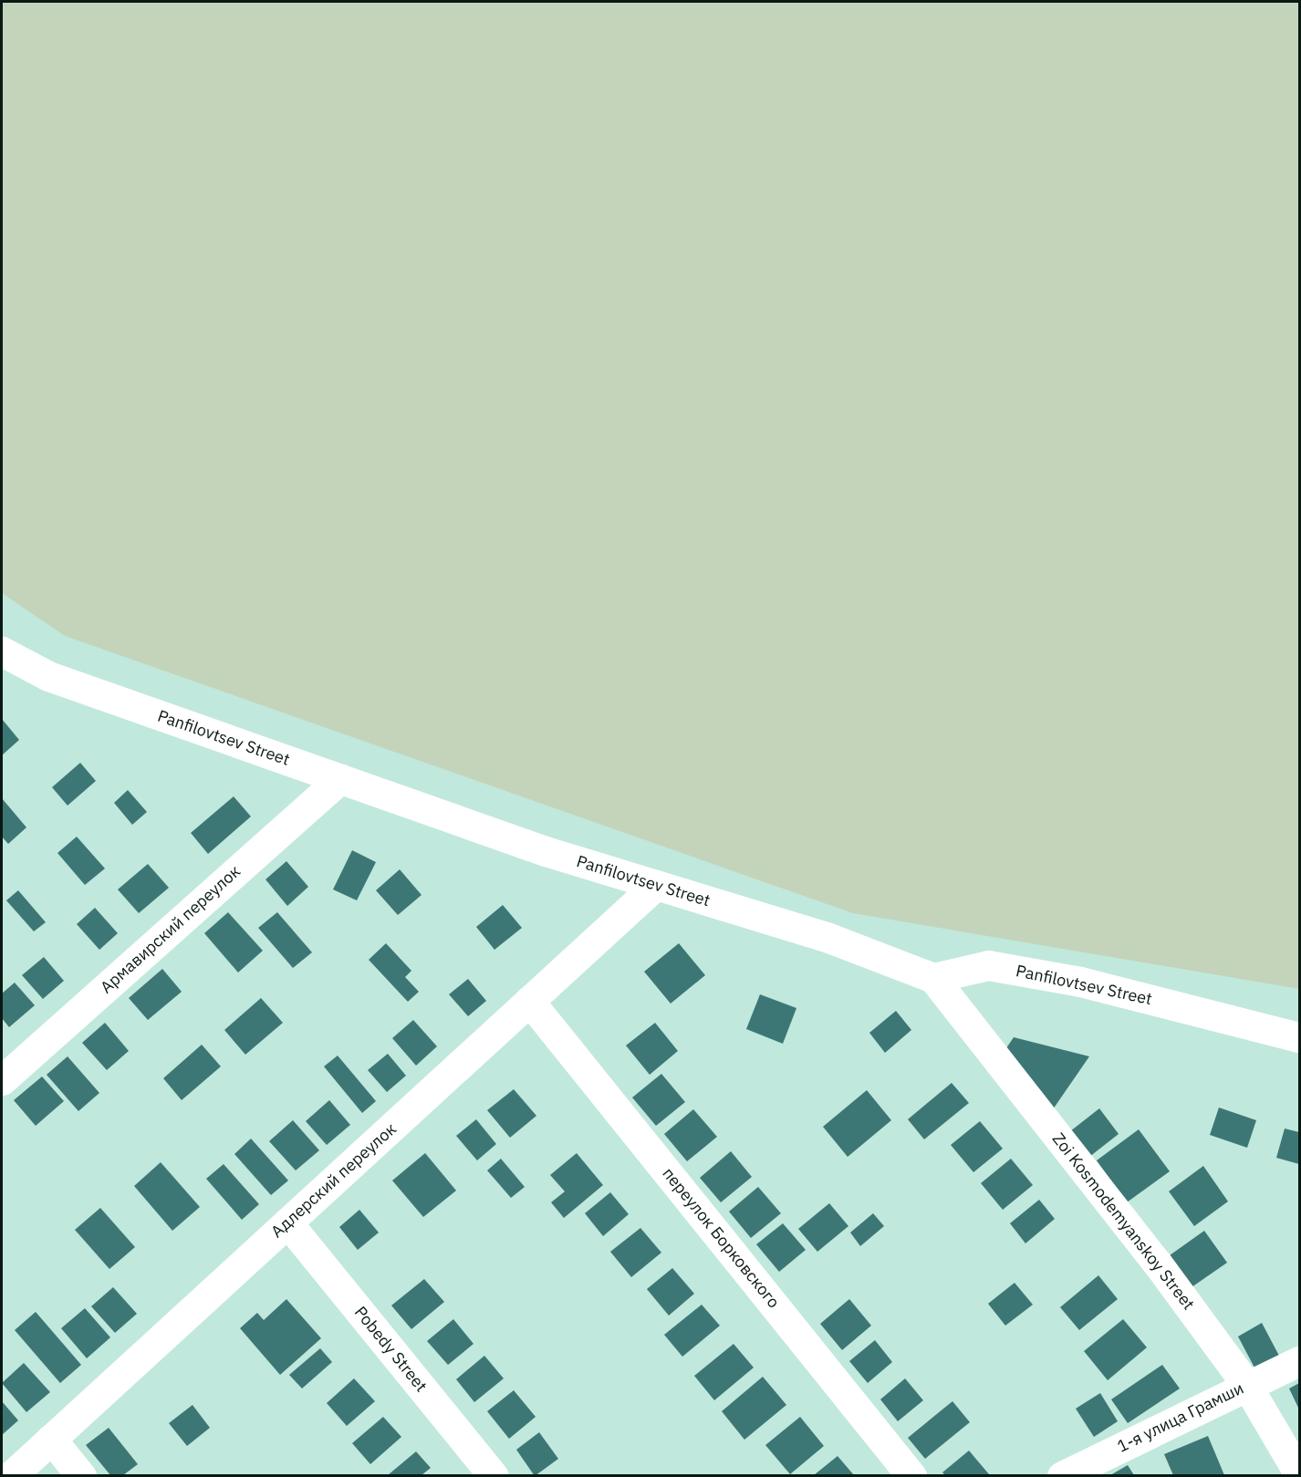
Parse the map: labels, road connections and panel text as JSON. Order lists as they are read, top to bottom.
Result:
{
  "streets": {
    "street": [
      "Panfilovtsev Street",
      "Армавирский переулок",
      "Адлерский переулок",
      "Zoi Kosmodemyanskoy Street",
      "переулок Борковского",
      "Pobedy Street",
      "1-я улица Грамши"
    ]
  },
  "crossings": [
    ["Panfilovtsev Street", "Армавирский переулок"],
    ["Panfilovtsev Street", "Адлерский переулок"],
    ["Panfilovtsev Street", "Zoi Kosmodemyanskoy Street"],
    ["Адлерский переулок", "переулок Борковского"],
    ["Адлерский переулок", "Pobedy Street"],
    ["Zoi Kosmodemyanskoy Street", "1-я улица Грамши"]
  ]
}
